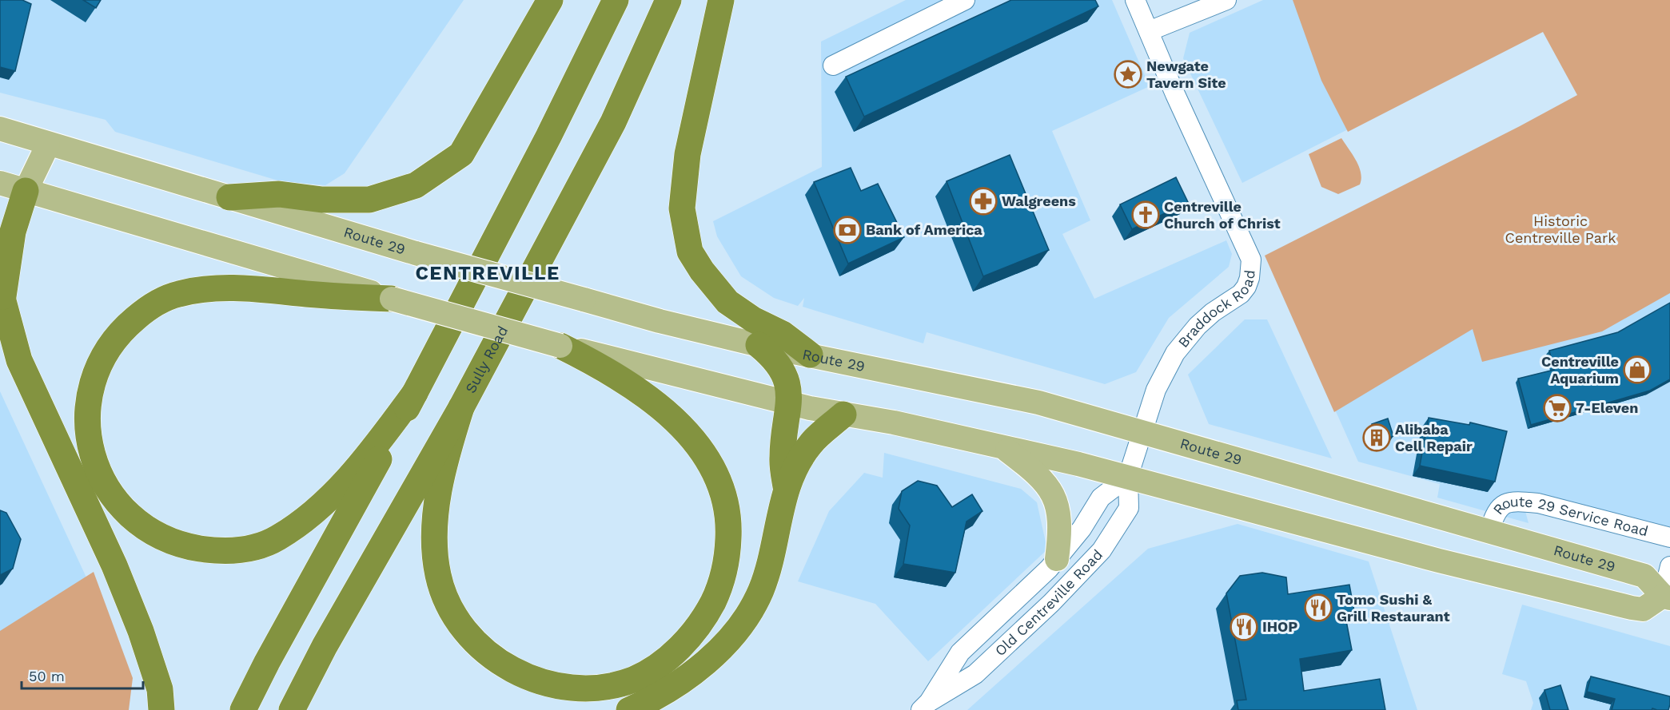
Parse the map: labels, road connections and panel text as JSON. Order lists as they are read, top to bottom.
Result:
{
  "streets": {
    "highway": ["Sully Road"],
    "main road": ["Route 29"],
    "street": ["Braddock Road", "Route 29 Service Road", "Old Centreville Road"]
  },
  "crossings": [
    ["Route 29", "Braddock Road"],
    ["Route 29", "Route 29 Service Road"],
    ["Route 29", "Old Centreville Road"],
    ["Braddock Road", "Old Centreville Road"]
  ],
  "districts": ["CENTREVILLE"],
  "parks": ["Historic Centreville Park"],
  "places": {
    "place": ["Newgate Tavern Site"],
    "pharmacy": ["Walgreens"],
    "church": ["Centreville Church of Christ"],
    "bank": ["Bank of America"],
    "shop": ["Centreville Aquarium"],
    "supermarket": ["7-Eleven"],
    "building": ["Alibaba Cell Repair"],
    "restaurant": ["Tomo Sushi & Grill Restaurant", "IHOP"]
  },
  "scale_bar": "50 m"
}
